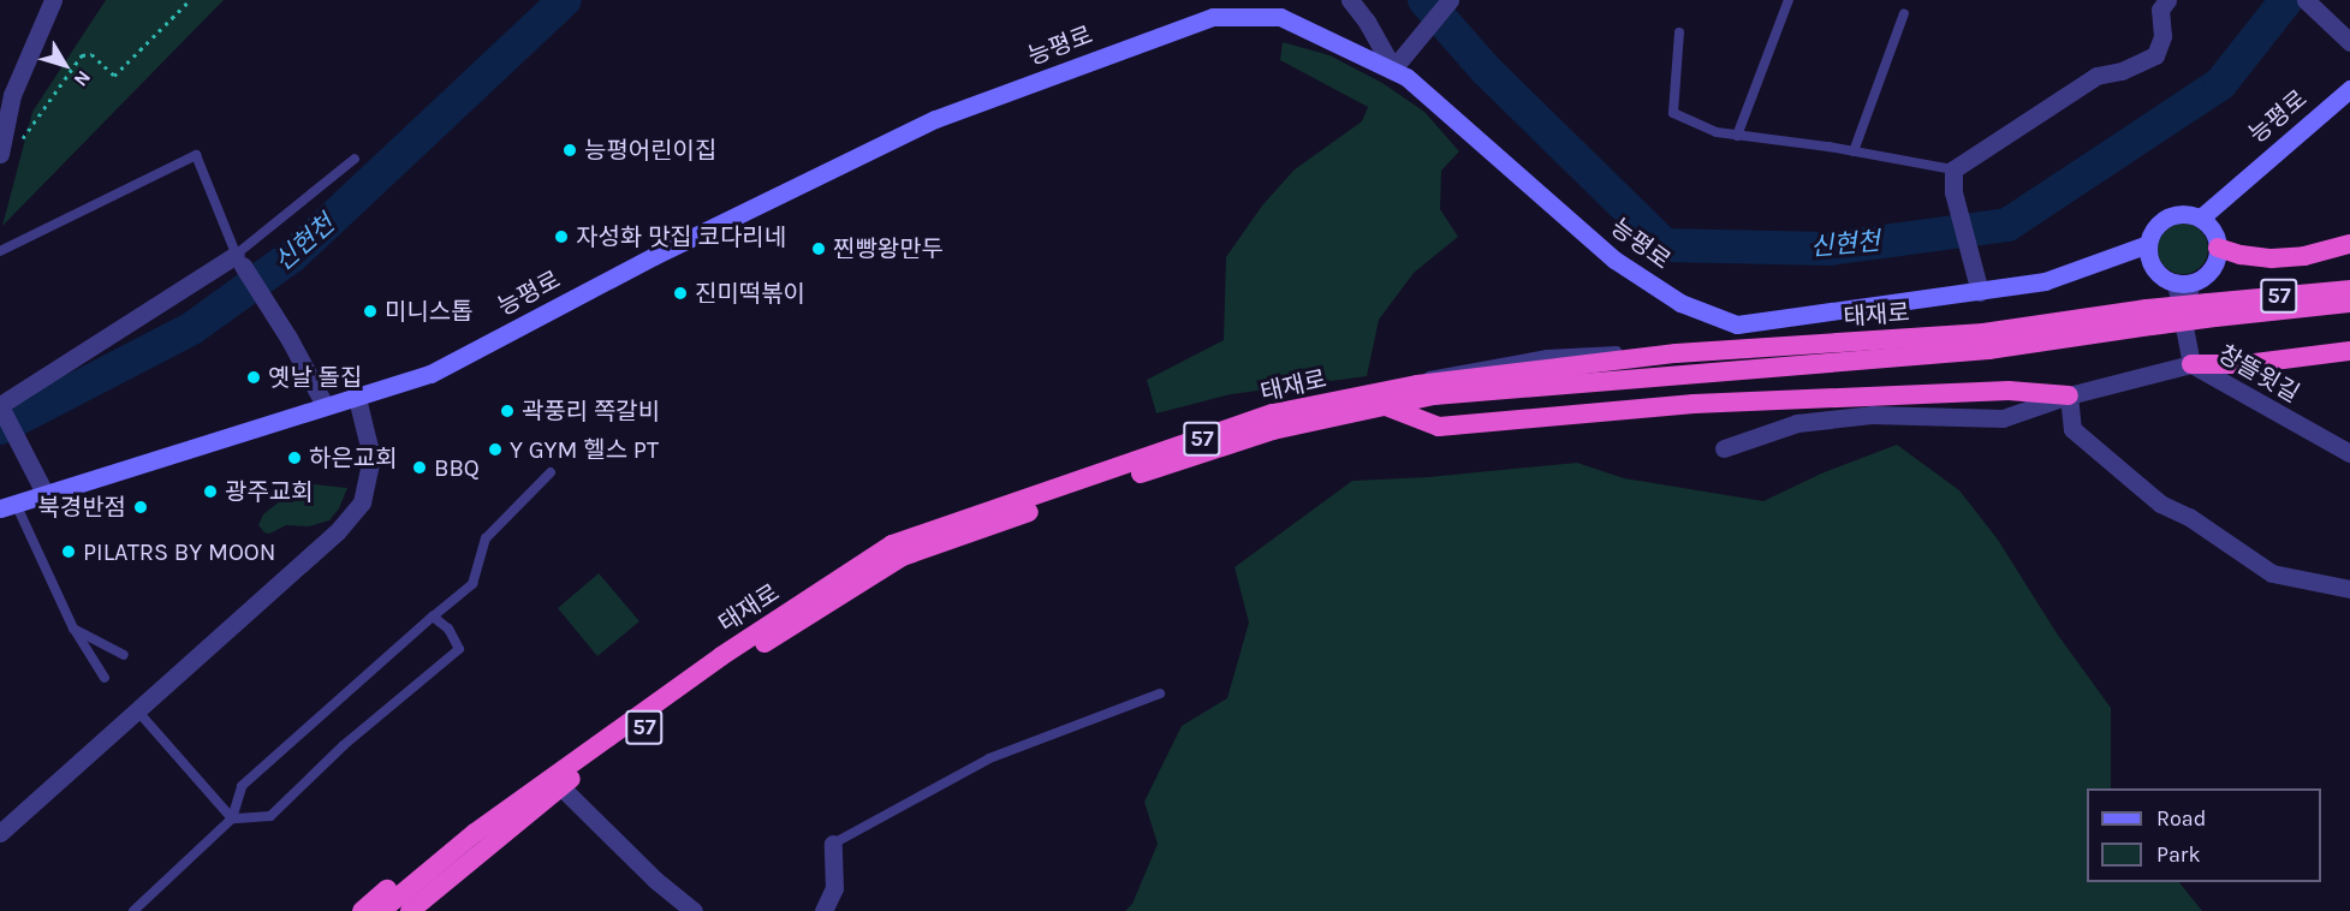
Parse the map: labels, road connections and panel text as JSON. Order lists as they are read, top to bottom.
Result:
{
  "streets": {
    "highway": ["57", "태재로"],
    "main road": ["능평로"],
    "street": ["창뜰윗길"]
  },
  "crossings": [
    ["능평로", "창뜰윗길"],
    ["57", "태재로"]
  ],
  "water": ["신현천"],
  "places": [
    "능평어린이집",
    "자성화 맛집 코다리네",
    "찐빵왕만두",
    "진미떡볶이",
    "미니스톱",
    "옛날 돌집",
    "곽풍리 쪽갈비",
    "Y GYM 헬스 PT",
    "하은교회",
    "BBQ",
    "광주교회",
    "북경반점",
    "PILATRS BY MOON"
  ],
  "legend": ["Road", "Park"],
  "north": "bottom right"
}
